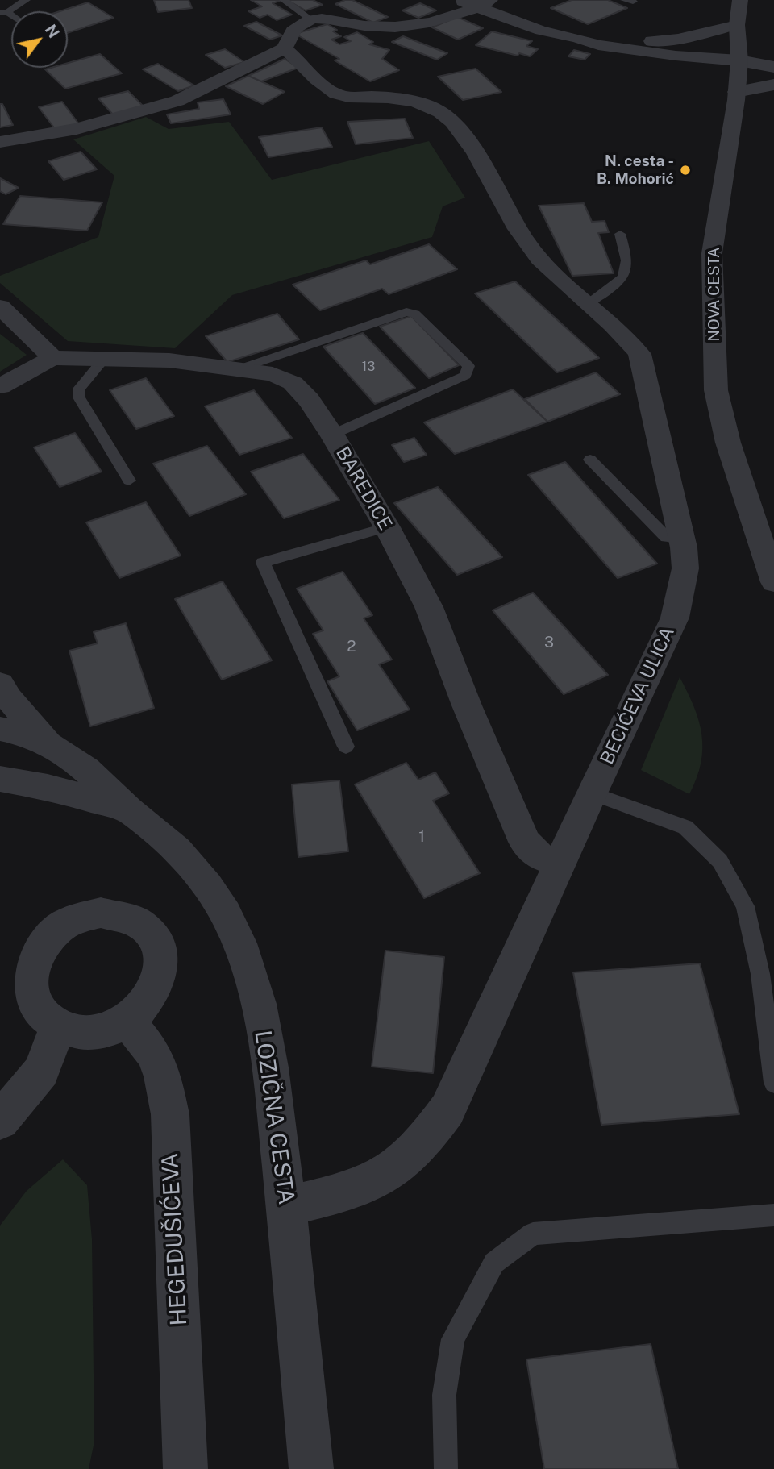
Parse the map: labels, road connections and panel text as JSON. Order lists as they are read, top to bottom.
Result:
{
  "streets": {
    "street": [
      "NOVA CESTA",
      "BAREDICE",
      "BECIĆEVA ULICA",
      "LOZIČNA CESTA",
      "HEGEDUŠIĆEVA"
    ]
  },
  "crossings": [
    ["BAREDICE", "BECIĆEVA ULICA"],
    ["BECIĆEVA ULICA", "LOZIČNA CESTA"]
  ],
  "places": ["N. cesta - B. Mohorić"],
  "house_numbers": [
    "13",
    "3",
    "2",
    "1"
  ],
  "north": "top right"
}
